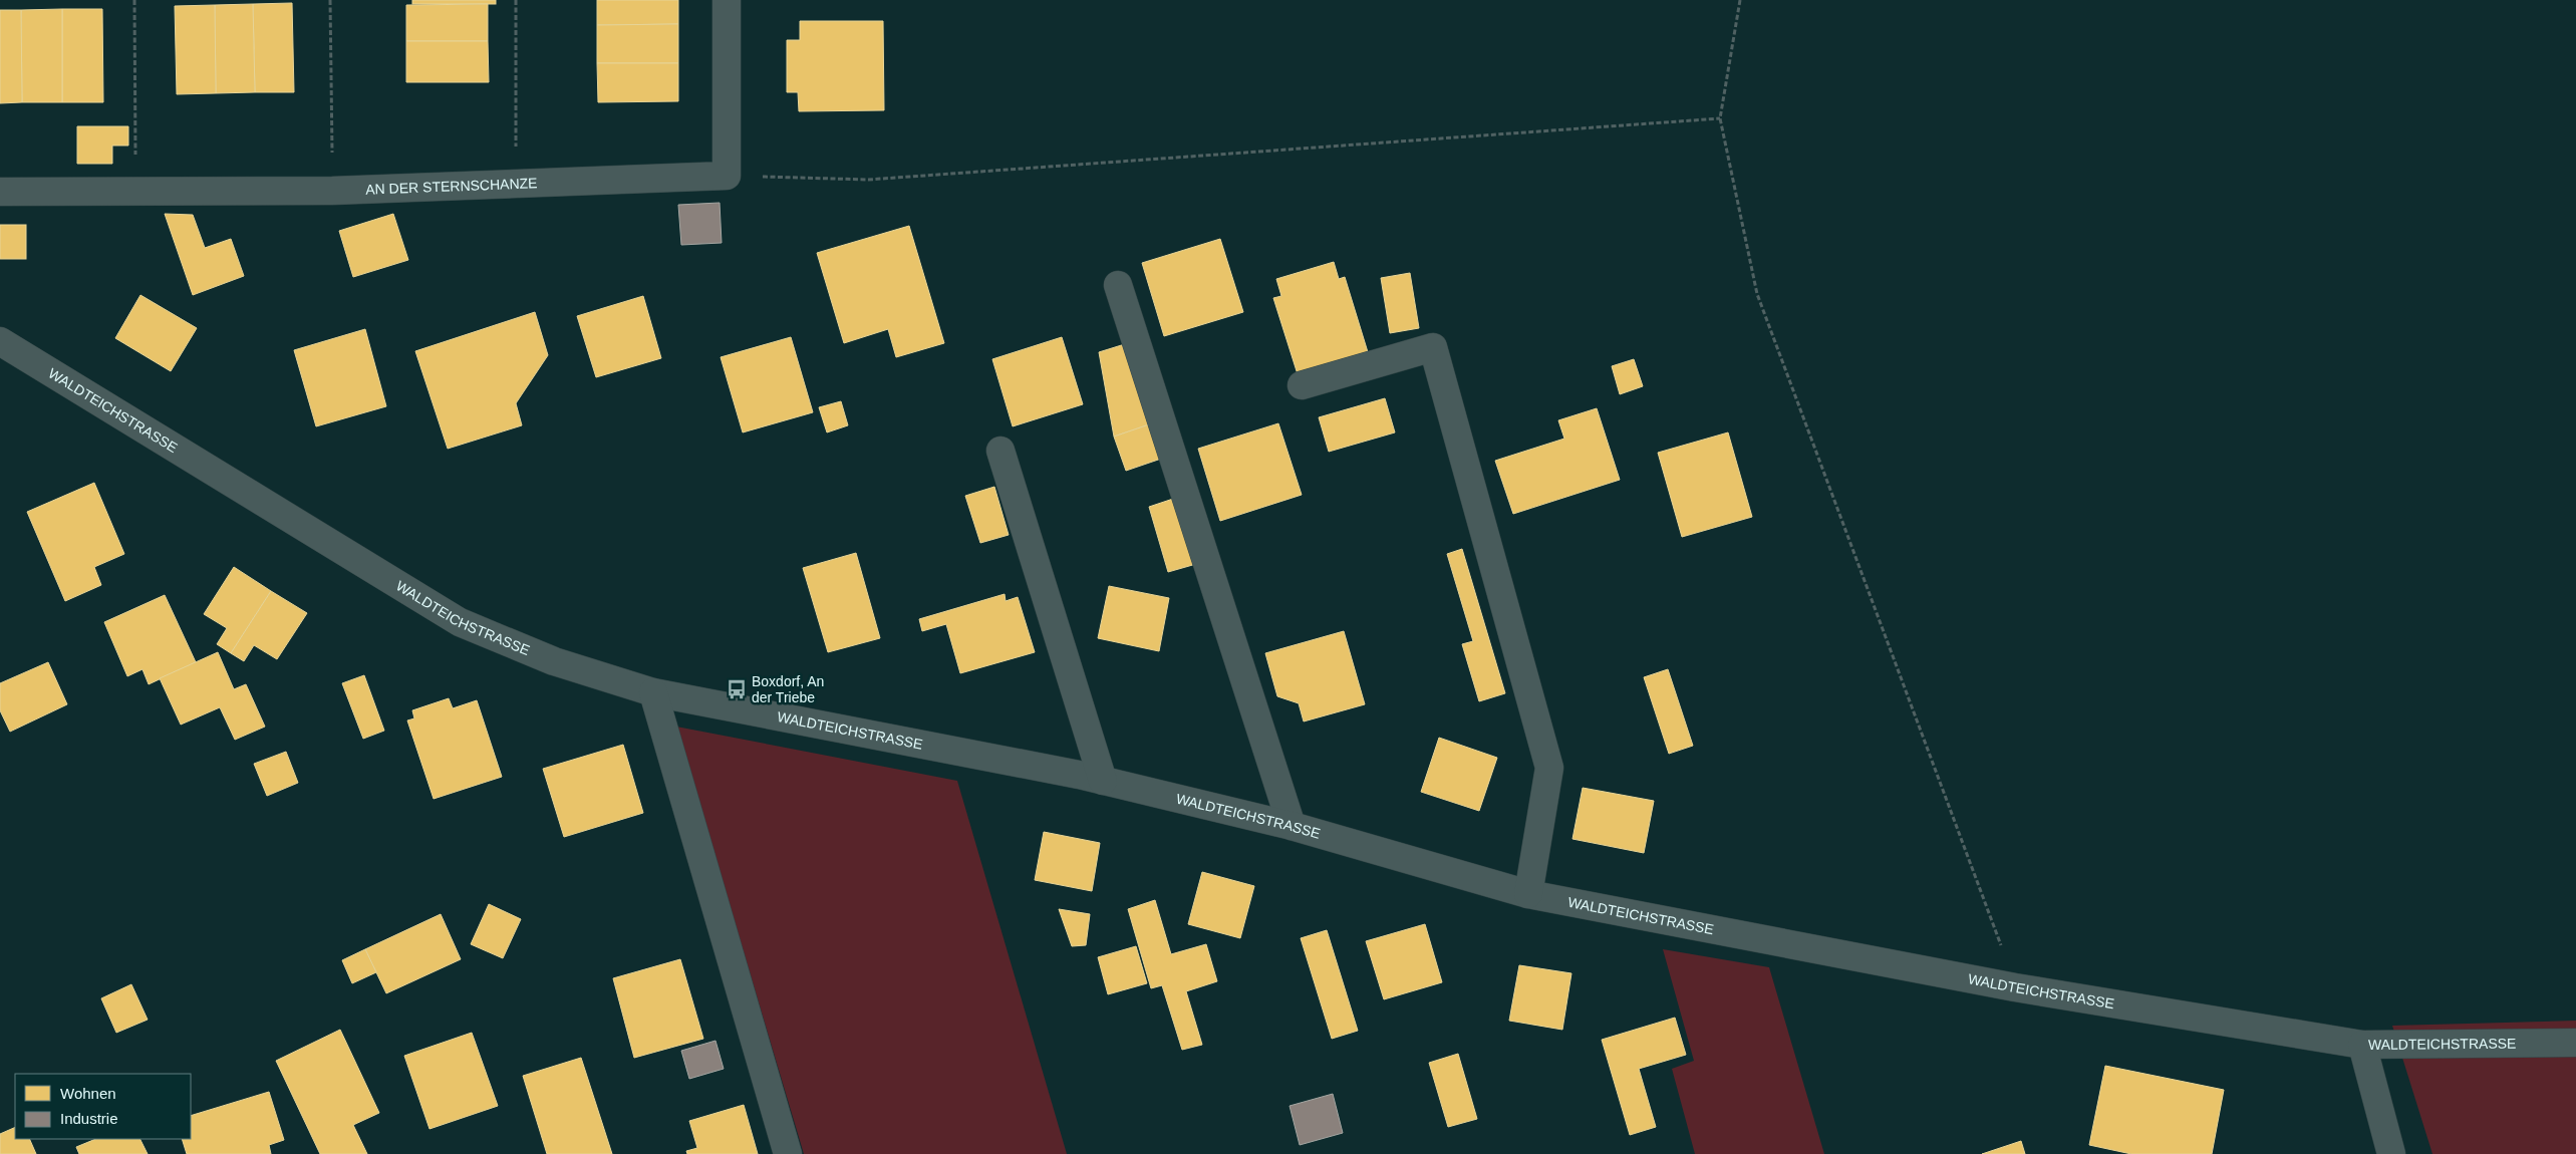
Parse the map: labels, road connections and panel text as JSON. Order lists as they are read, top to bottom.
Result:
{
  "streets": {
    "street": ["AN DER STERNSCHANZE", "WALDTEICHSTRASSE"]
  },
  "places": {
    "bus stop": ["Boxdorf, An der Triebe"]
  },
  "legend": ["Wohnen", "Industrie"]
}
